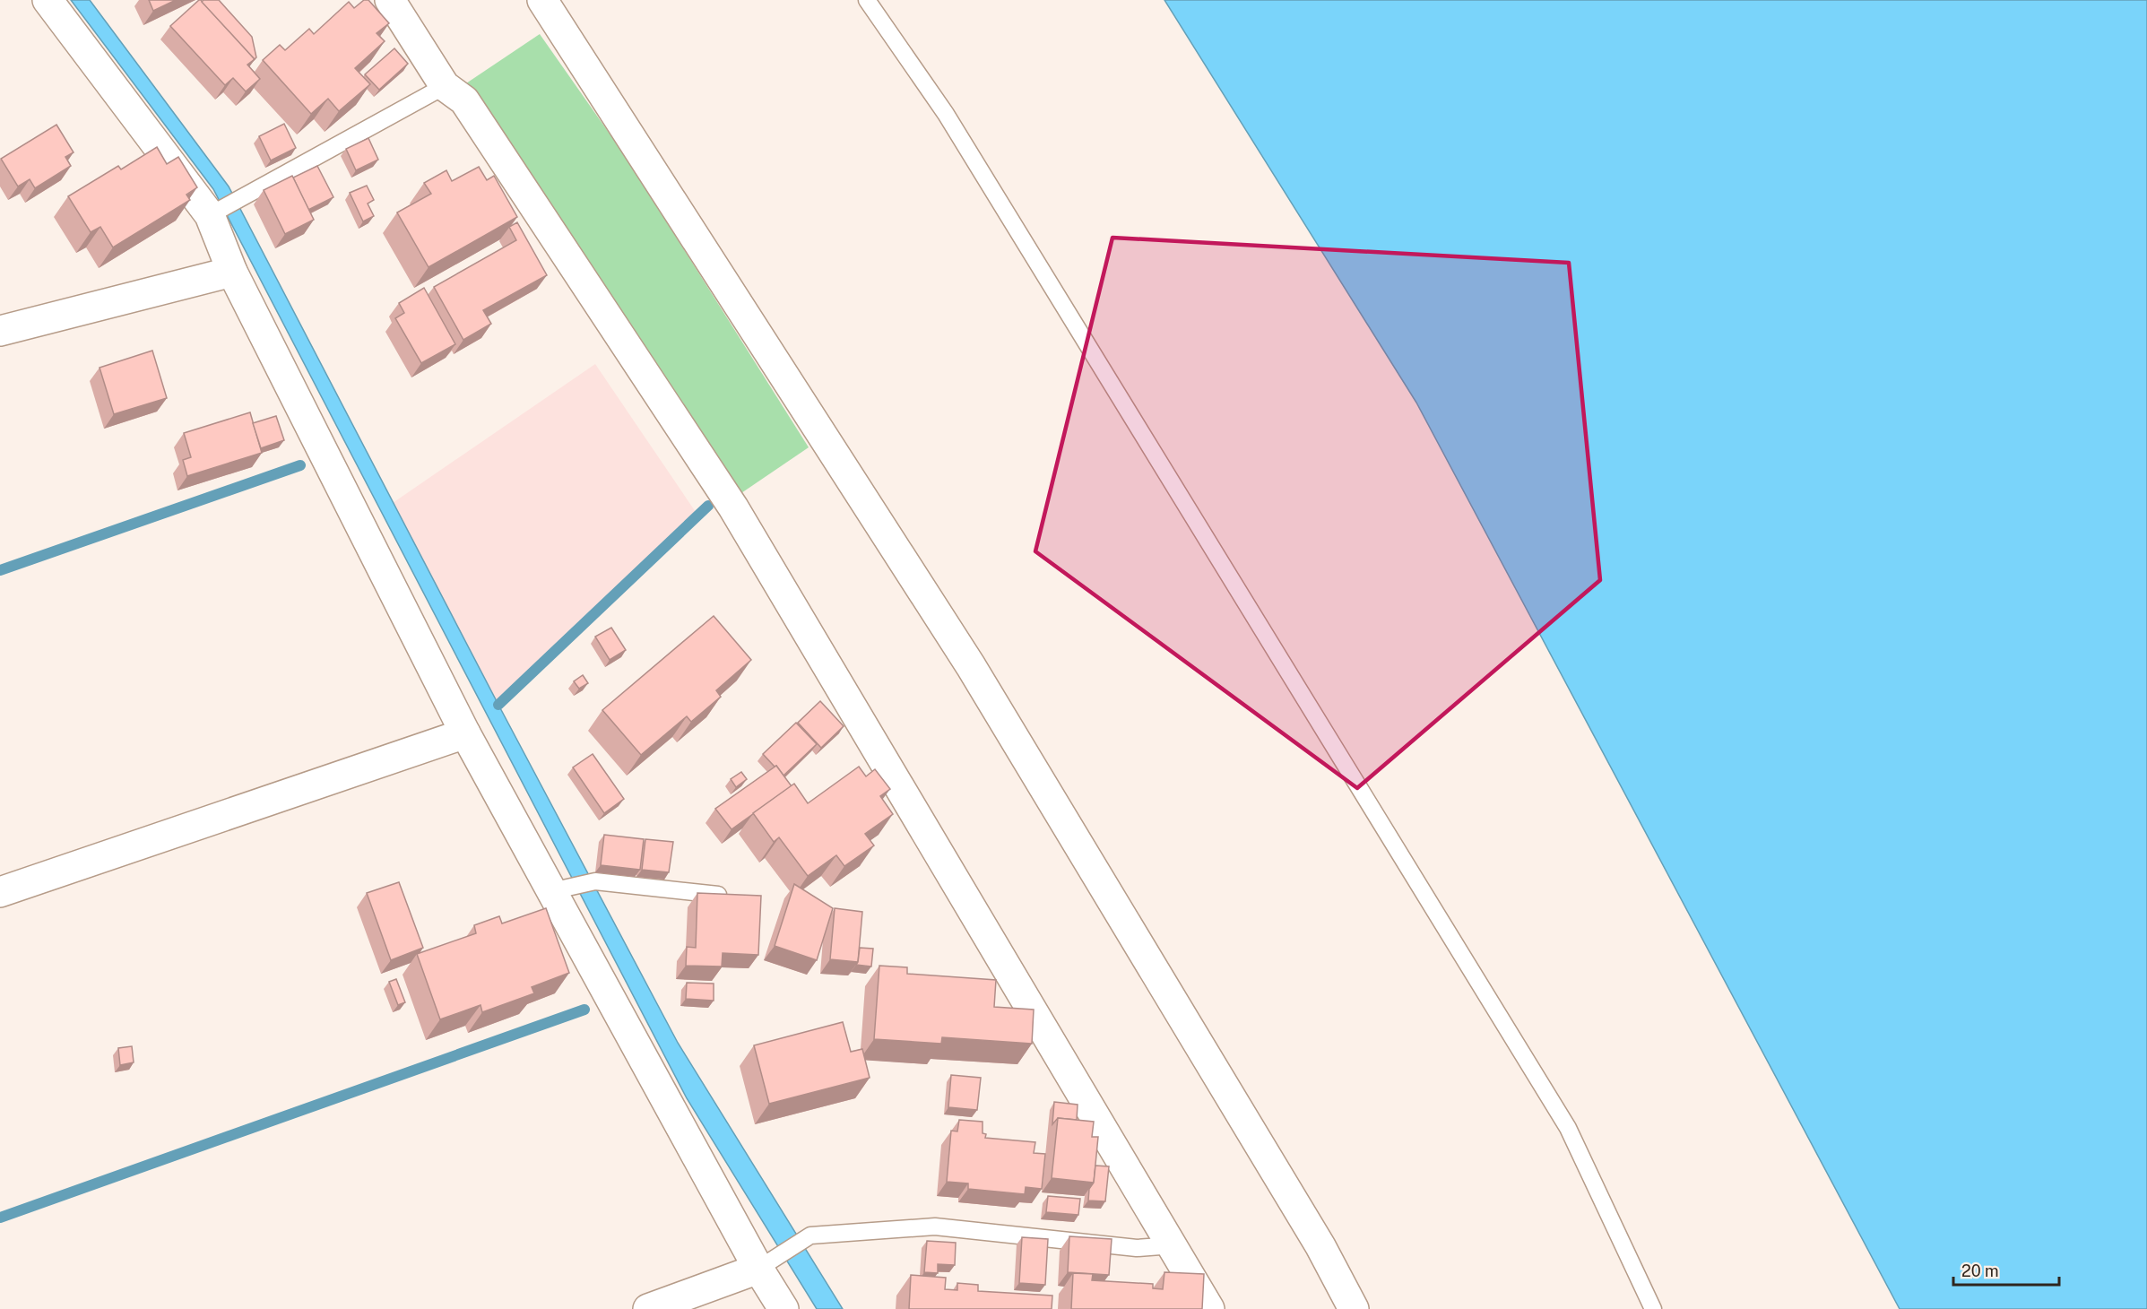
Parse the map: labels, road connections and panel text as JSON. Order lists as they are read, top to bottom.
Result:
{
  "scale_bar": "20 m"
}
